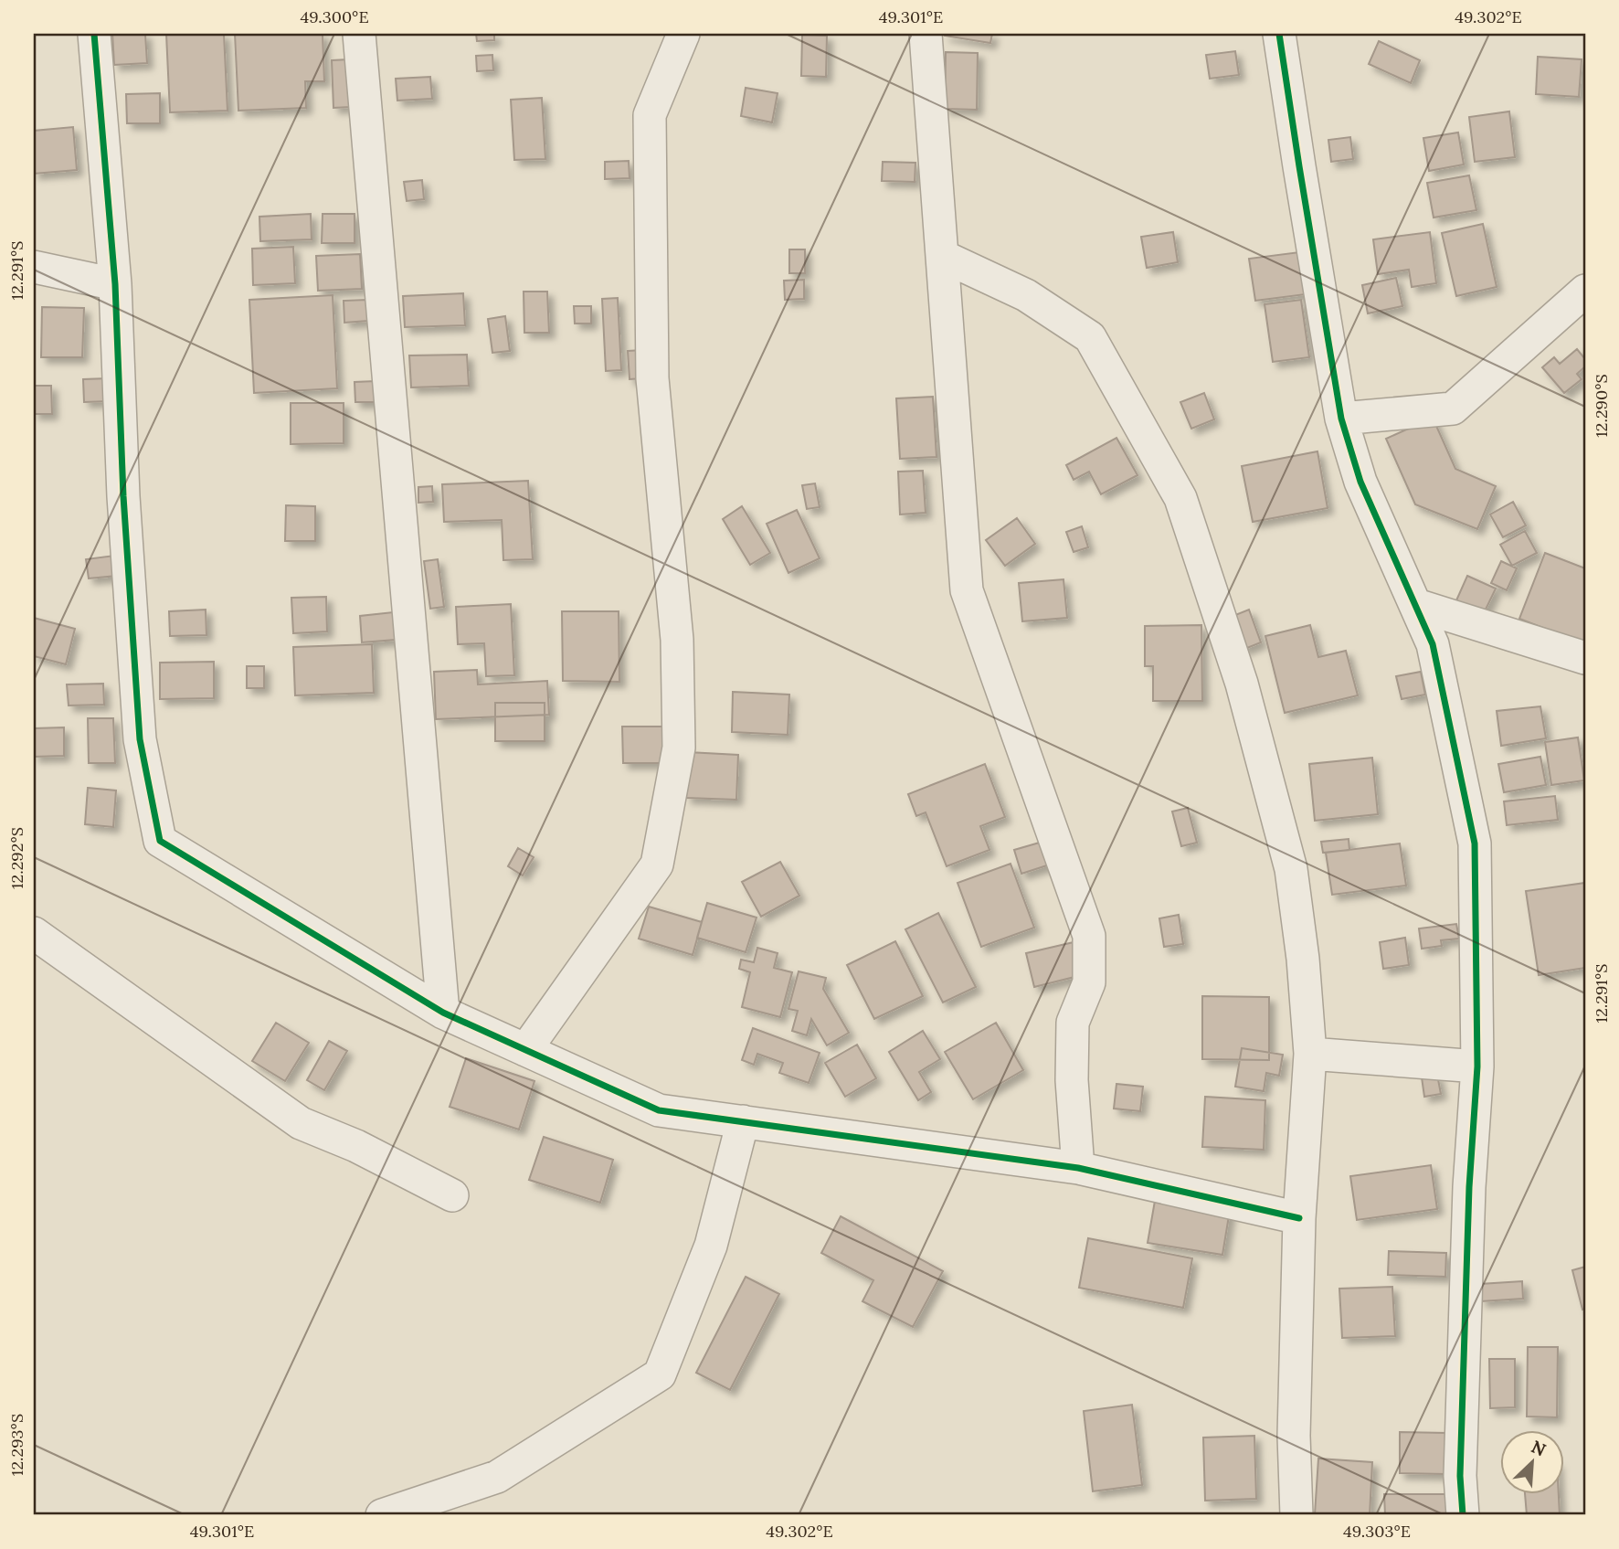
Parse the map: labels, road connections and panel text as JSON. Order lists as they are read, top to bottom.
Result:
{
  "north": "top right",
  "coordinates": [
    "49.300°E",
    "49.301°E",
    "49.302°E",
    "12.291°S",
    "12.290°S",
    "12.292°S",
    "12.293°S",
    "49.303°E"
  ]
}
